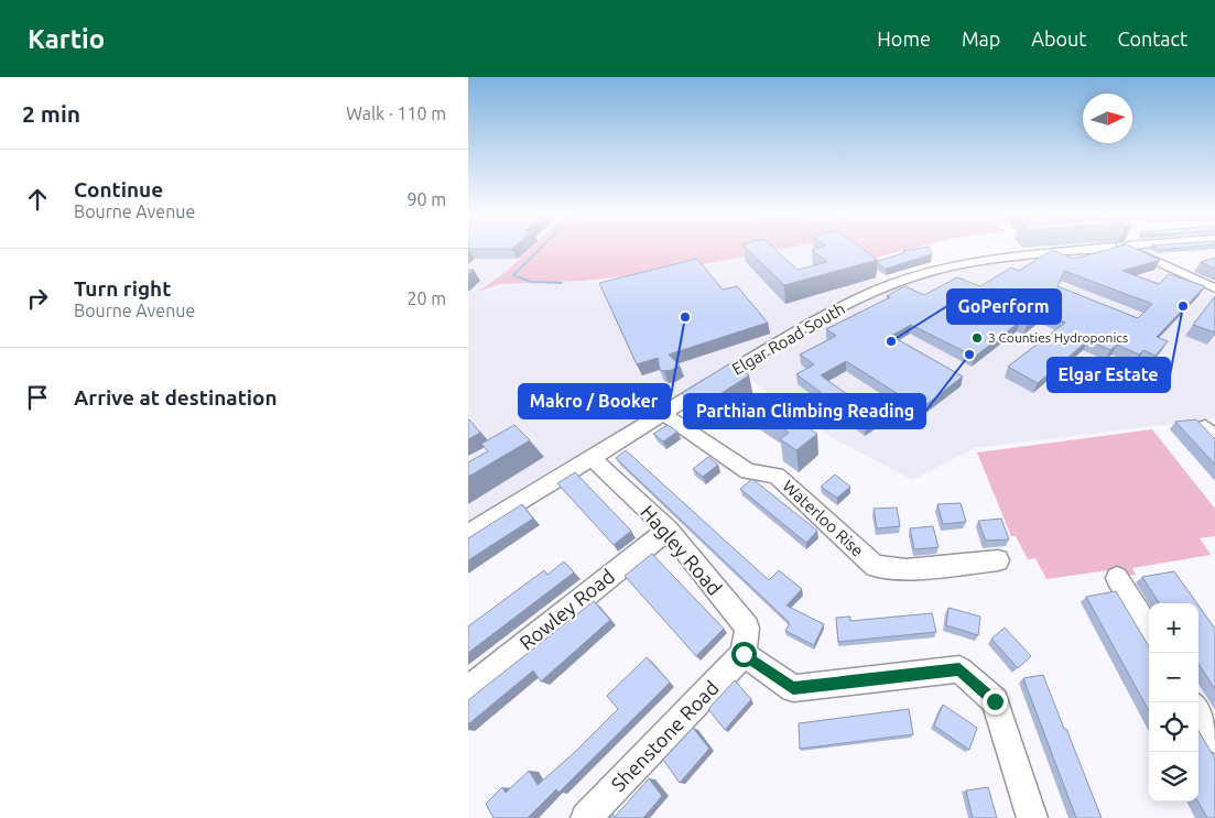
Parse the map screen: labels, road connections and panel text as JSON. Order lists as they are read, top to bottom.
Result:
{
  "streets": {
    "street": [
      "Elgar Road South",
      "Waterloo Rise",
      "Hagley Road",
      "Rowley Road",
      "Shenstone Road"
    ]
  },
  "crossings": [
    ["Elgar Road South", "Waterloo Rise"],
    ["Elgar Road South", "Hagley Road"],
    ["Hagley Road", "Rowley Road"],
    ["Hagley Road", "Shenstone Road"]
  ],
  "places": [
    "Elgar Estate",
    "Makro / Booker",
    "3 Counties Hydroponics",
    "GoPerform",
    "Parthian Climbing Reading"
  ],
  "north": "right",
  "page": {
    "header": "Kartio",
    "nav": [
      "Home",
      "Map",
      "About",
      "Contact"
    ],
    "heading": ["2 min", "Walk · 110 m"],
    "list": [
      ["Continue", "Bourne Avenue", "90 m"],
      ["Turn right", "Bourne Avenue", "20 m"],
      "Arrive at destination"
    ],
    "map_buttons": ["+", "−"]
  }
}
